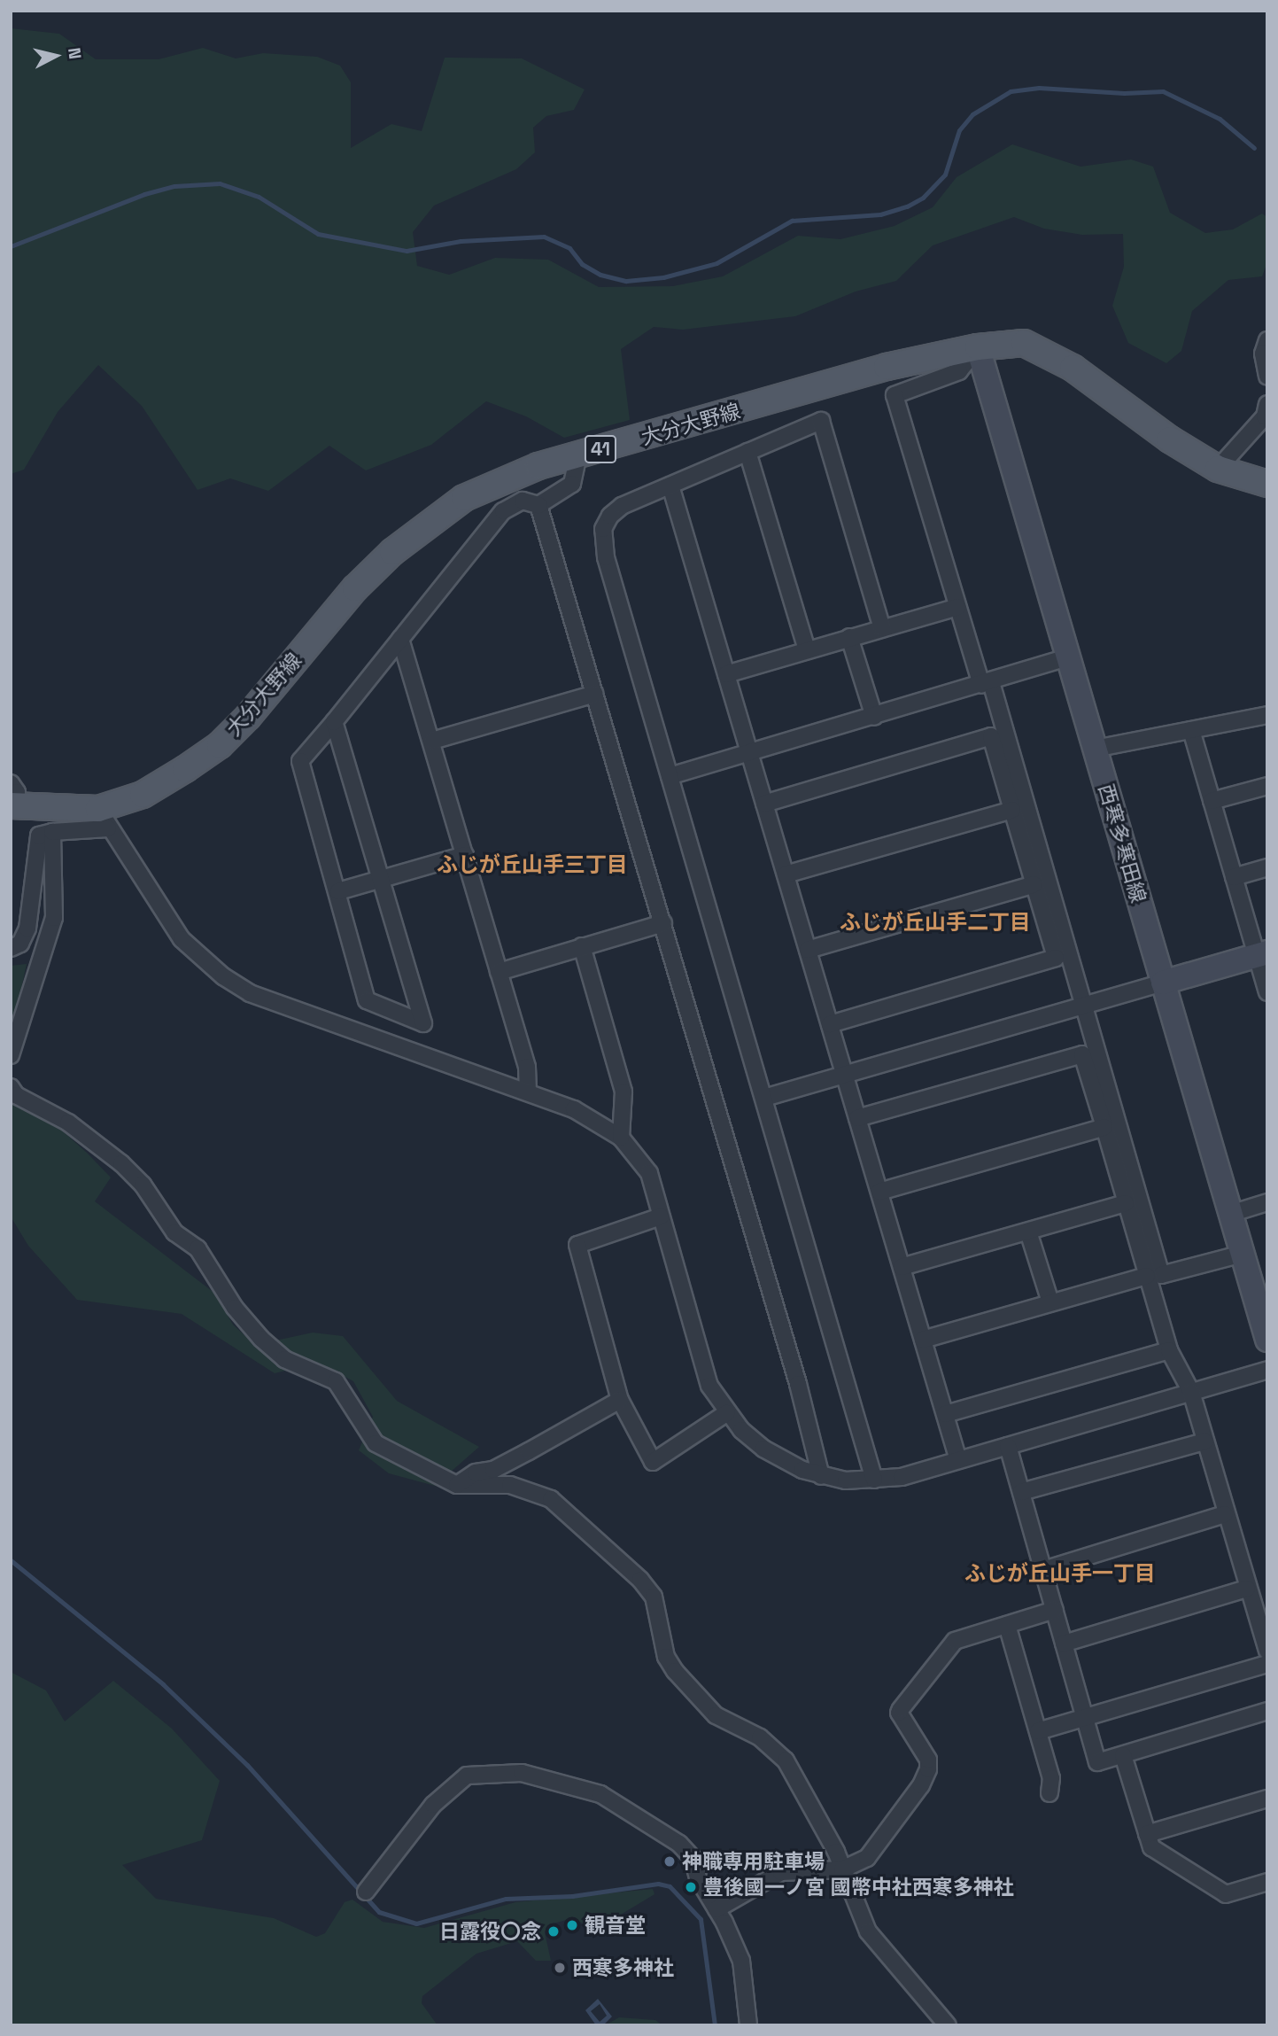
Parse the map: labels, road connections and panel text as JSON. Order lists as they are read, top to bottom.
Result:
{
  "streets": {
    "main road": ["大分大野線", "41", "西寒多寒田線"]
  },
  "crossings": [
    ["大分大野線", "西寒多寒田線"]
  ],
  "districts": ["ふじが丘山手三丁目", "ふじが丘山手二丁目", "ふじが丘山手一丁目"],
  "places": [
    "神職専用駐車場",
    "豊後國一ノ宮 國幣中社西寒多神社",
    "観音堂",
    "日露役〇念",
    "西寒多神社"
  ],
  "north": "right"
}
